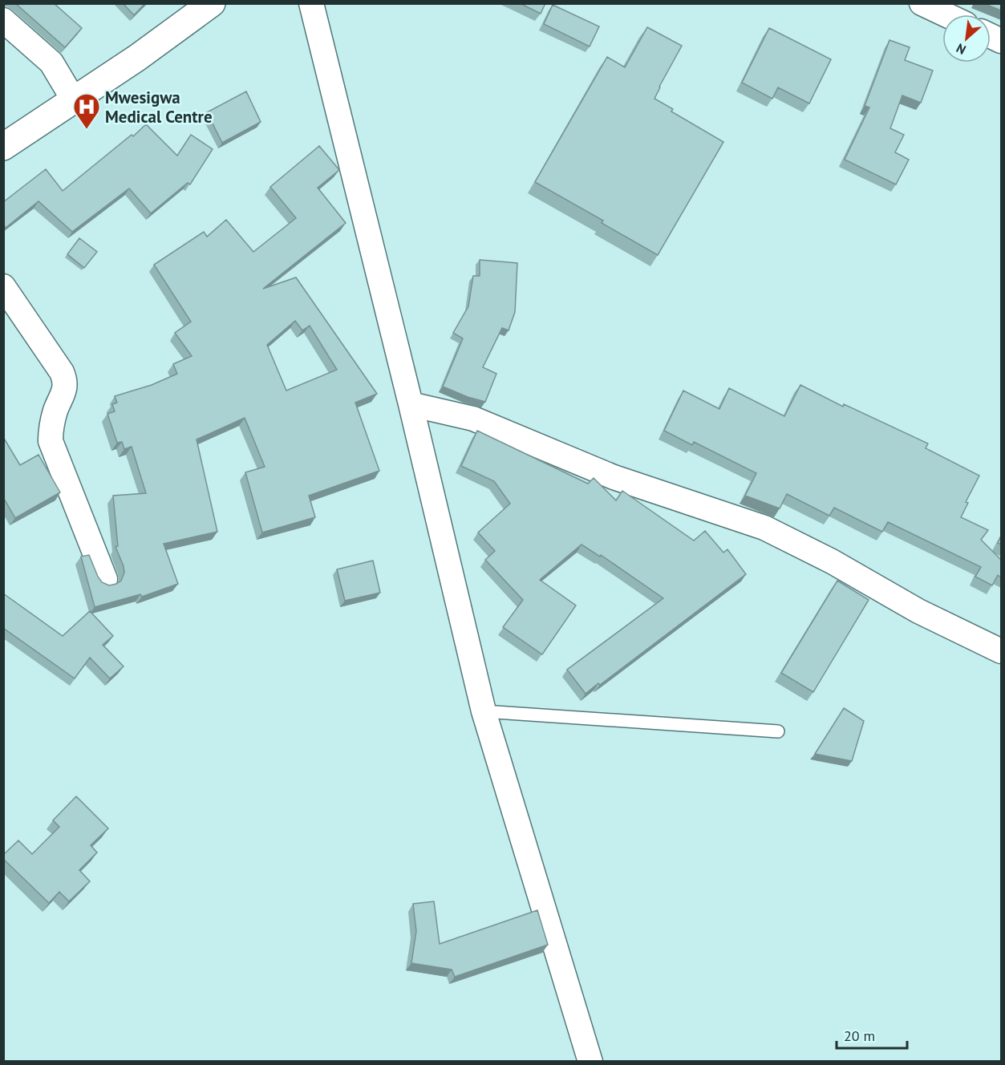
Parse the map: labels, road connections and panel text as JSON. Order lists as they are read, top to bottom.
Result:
{
  "places": {
    "hospital": ["Mwesigwa Medical Centre"]
  },
  "scale_bar": "20 m",
  "north": "bottom left"
}
